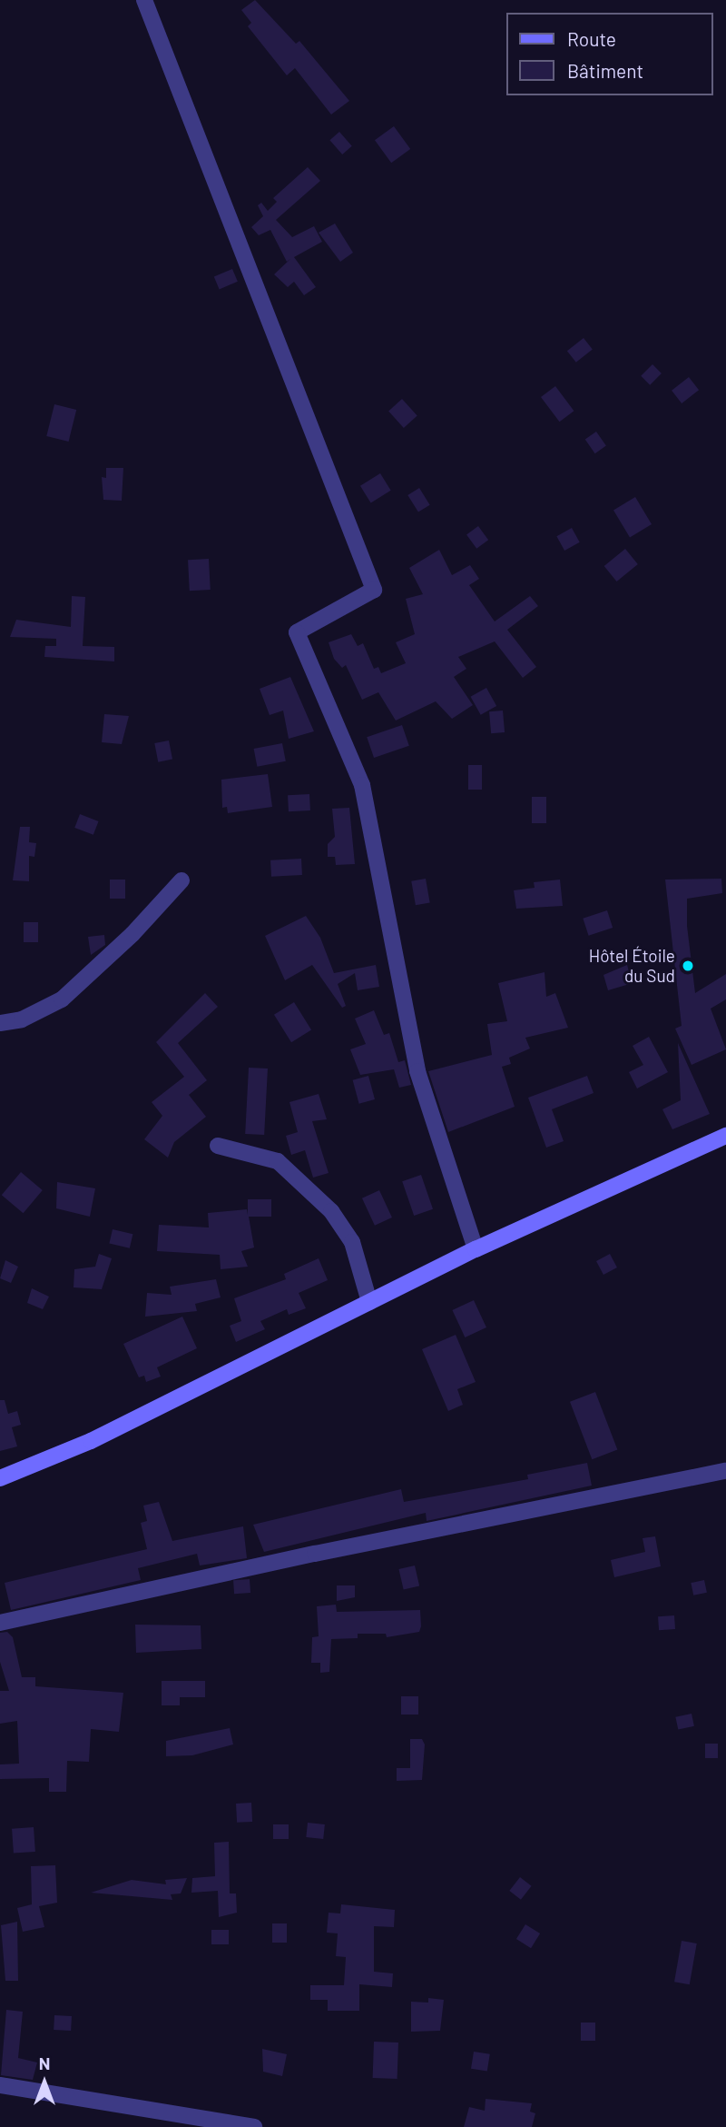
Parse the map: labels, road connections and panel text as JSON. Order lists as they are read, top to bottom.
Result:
{
  "places": ["Hôtel Étoile du Sud"],
  "legend": ["Route", "Bâtiment"],
  "north": "top"
}
